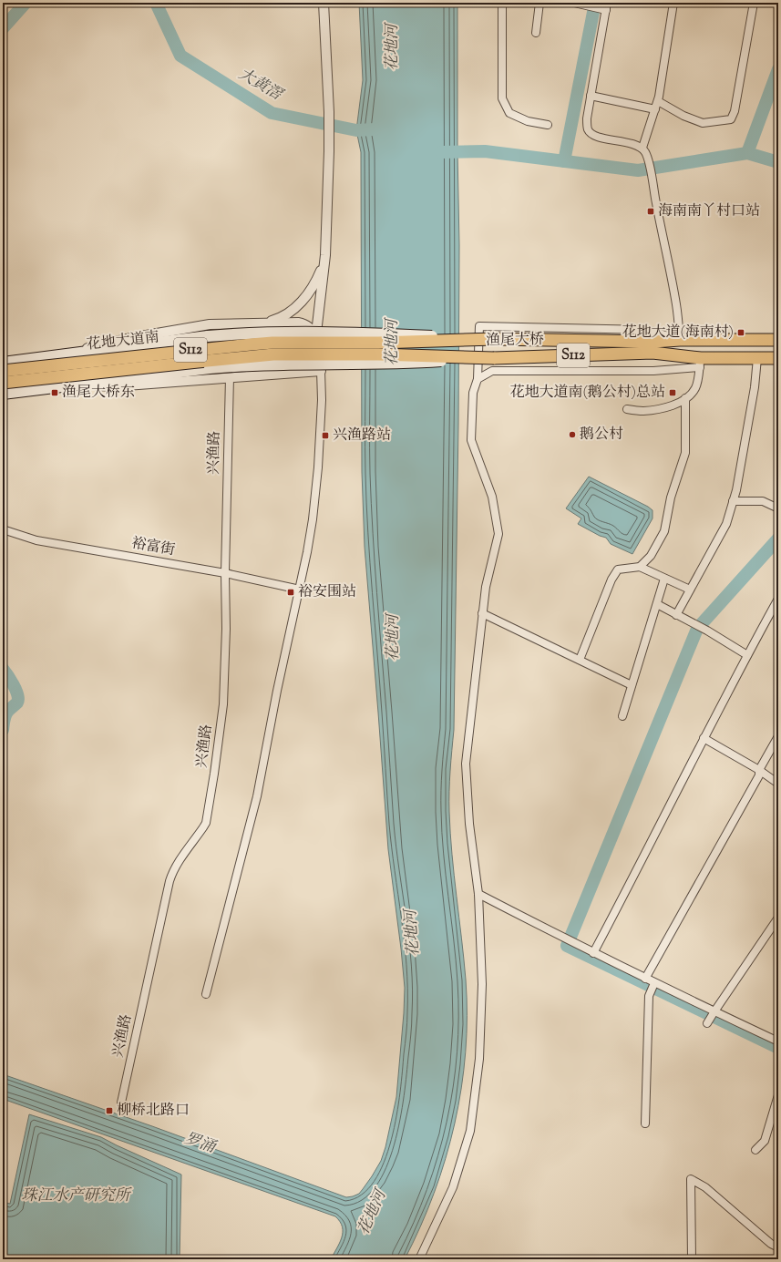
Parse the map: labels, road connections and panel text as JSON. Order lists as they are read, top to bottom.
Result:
{
  "streets": {
    "main road": ["渔尾大桥", "花地大道南", "S112"],
    "street": ["兴渔路", "裕富街"]
  },
  "crossings": [
    ["渔尾大桥", "花地大道南"],
    ["渔尾大桥", "S112"],
    ["花地大道南", "S112"],
    ["兴渔路", "裕富街"]
  ],
  "water": [
    "花地河",
    "大黄滘",
    "罗涌",
    "珠江水产研究所"
  ],
  "places": {
    "transit": [
      "海南南丫村口站",
      "花地大道(海南村)",
      "渔尾大桥东",
      "花地大道南(鹅公村)总站",
      "兴渔路站",
      "裕安围站",
      "柳桥北路口"
    ],
    "other": ["鹅公村"]
  }
}
